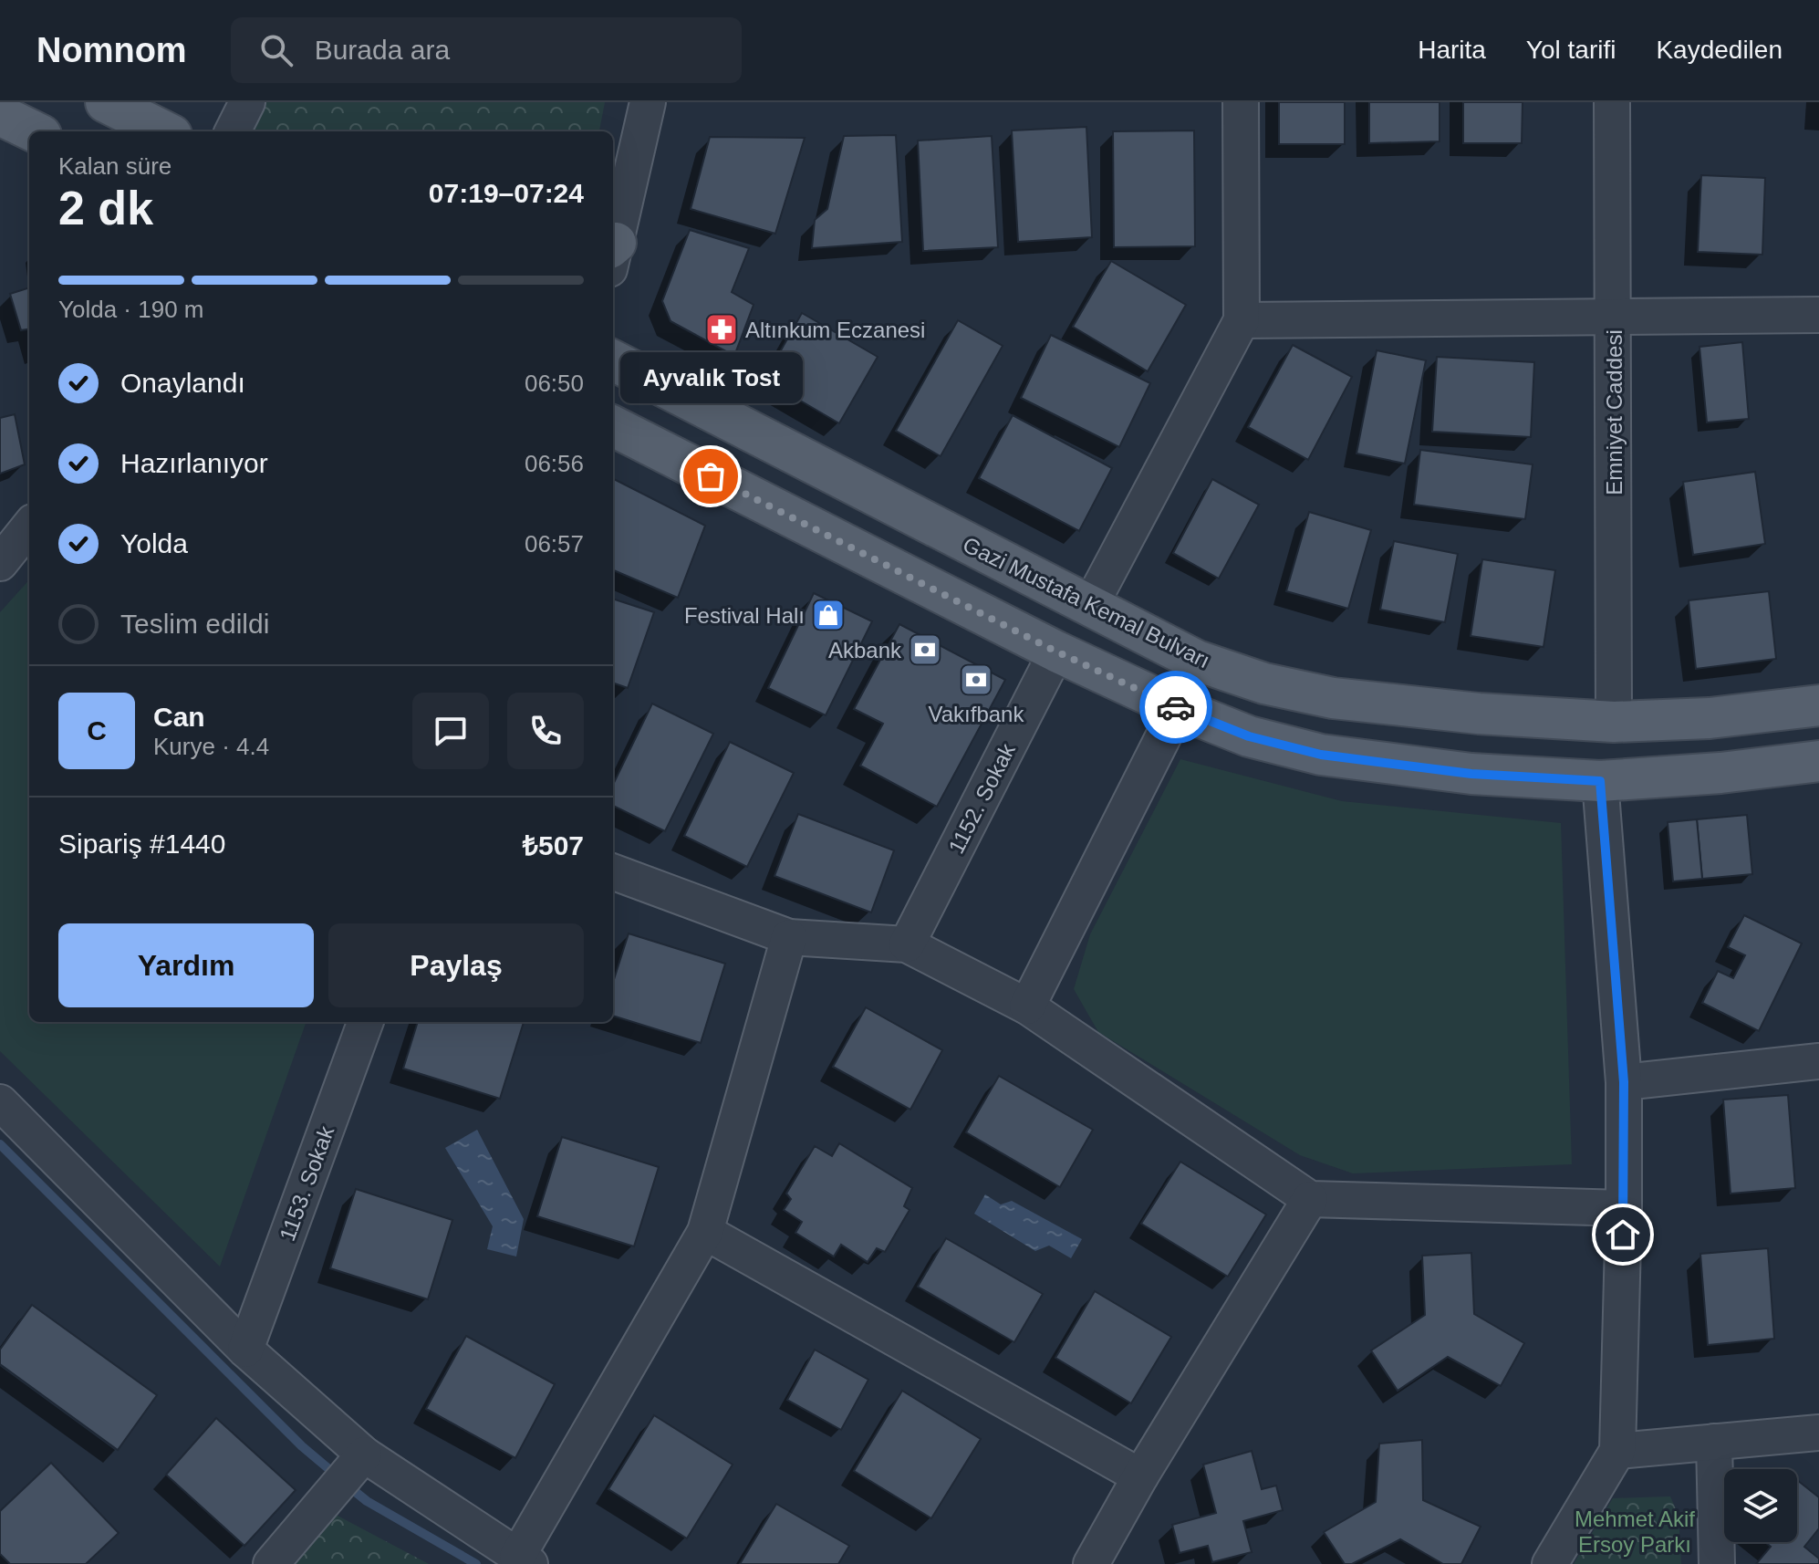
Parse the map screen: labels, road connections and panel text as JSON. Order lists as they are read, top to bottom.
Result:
{
  "streets": {
    "main road": ["Gazi Mustafa Kemal Bulvarı"],
    "street": ["Emniyet Caddesi", "1152. Sokak", "1153. Sokak"]
  },
  "crossings": [
    ["Emniyet Caddesi", "Gazi Mustafa Kemal Bulvarı"]
  ],
  "parks": ["Mehmet Akif Ersoy Parkı"],
  "places": {
    "pharmacy": ["Altınkum Eczanesi"],
    "other": ["Ayvalık Tost"],
    "shop": ["Festival Halı"],
    "bank": ["Akbank", "Vakıfbank"]
  },
  "page": {
    "header": "Nomnom",
    "search": "Burada ara",
    "nav": ["Harita", "Yol tarifi", "Kaydedilen"],
    "heading": ["2 dk", "Kalan süre", "07:19–07:24"],
    "panel": [
      "Can",
      "Kurye · 4.4",
      "Sipariş #1440",
      "₺507"
    ],
    "bar": "Yolda · 190 m",
    "list": [
      ["Onaylandı", "06:50"],
      ["Hazırlanıyor", "06:56"],
      ["Yolda", "06:57"],
      "Teslim edildi"
    ],
    "bubble": "Ayvalık Tost",
    "round": "C",
    "buttons": ["Yardım", "Paylaş"]
  }
}
